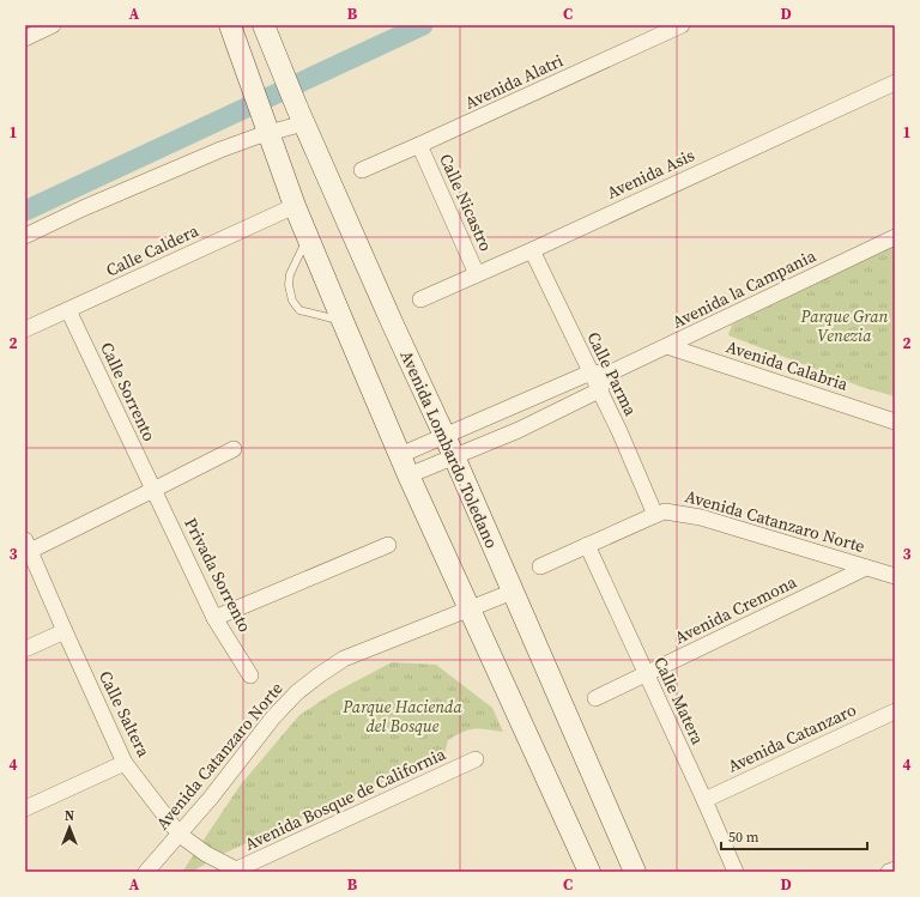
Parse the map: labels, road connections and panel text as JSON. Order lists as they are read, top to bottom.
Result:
{
  "streets": {
    "main road": ["Avenida Lombardo Toledano"],
    "street": [
      "Avenida Alatri",
      "Avenida Asis",
      "Calle Nicastro",
      "Calle Caldera",
      "Avenida la Campania",
      "Avenida Calabria",
      "Calle Parma",
      "Calle Sorrento",
      "Avenida Catanzaro Norte",
      "Privada Sorrento",
      "Avenida Cremona",
      "Calle Matera",
      "Calle Saltera",
      "Avenida Catanzaro",
      "Avenida Bosque de California"
    ]
  },
  "crossings": [
    ["Avenida Alatri", "Calle Nicastro"],
    ["Avenida Asis", "Calle Nicastro"],
    ["Avenida Asis", "Calle Parma"],
    ["Calle Caldera", "Calle Sorrento"],
    ["Avenida la Campania", "Avenida Calabria"],
    ["Avenida la Campania", "Calle Parma"],
    ["Avenida la Campania", "Avenida Lombardo Toledano"],
    ["Calle Parma", "Avenida Catanzaro Norte"],
    ["Calle Sorrento", "Privada Sorrento"],
    ["Avenida Lombardo Toledano", "Avenida Catanzaro Norte"],
    ["Avenida Catanzaro Norte", "Avenida Cremona"],
    ["Avenida Catanzaro Norte", "Calle Matera"],
    ["Avenida Catanzaro Norte", "Calle Saltera"],
    ["Avenida Cremona", "Calle Matera"],
    ["Calle Matera", "Avenida Catanzaro"],
    ["Calle Saltera", "Avenida Bosque de California"]
  ],
  "parks": ["Parque Gran Venezia", "Parque Hacienda del Bosque"],
  "scale_bar": "50 m",
  "north": "top",
  "grid": {
    "columns": [
      "A",
      "B",
      "C",
      "D"
    ],
    "rows": [
      "1",
      "2",
      "3",
      "4"
    ]
  }
}
